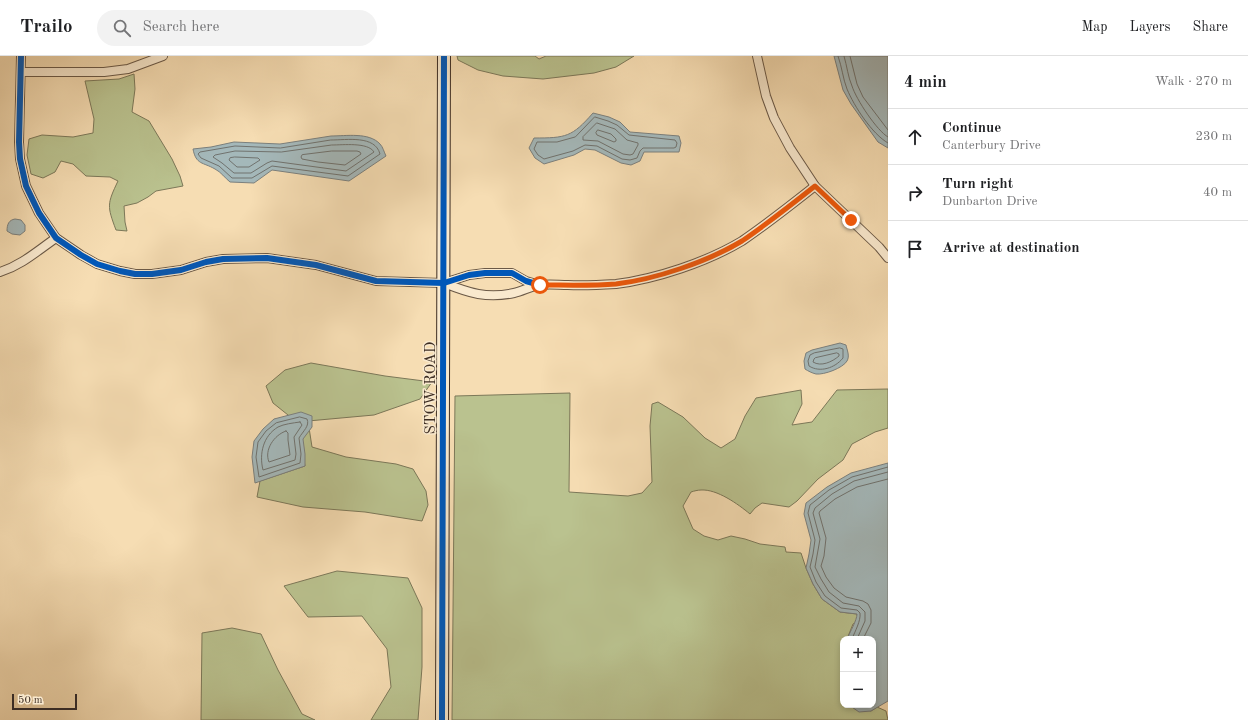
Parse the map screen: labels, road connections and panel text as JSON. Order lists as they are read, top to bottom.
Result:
{
  "streets": {
    "street": ["STOW ROAD"]
  },
  "scale_bar": "50 m",
  "page": {
    "header": "Trailo",
    "search": "Search here",
    "nav": ["Map", "Layers", "Share"],
    "heading": ["4 min", "Walk · 270 m"],
    "list": [
      ["Continue", "Canterbury Drive", "230 m"],
      ["Turn right", "Dunbarton Drive", "40 m"],
      "Arrive at destination"
    ],
    "map_buttons": ["+", "−"],
    "scale": "50 m"
  }
}
